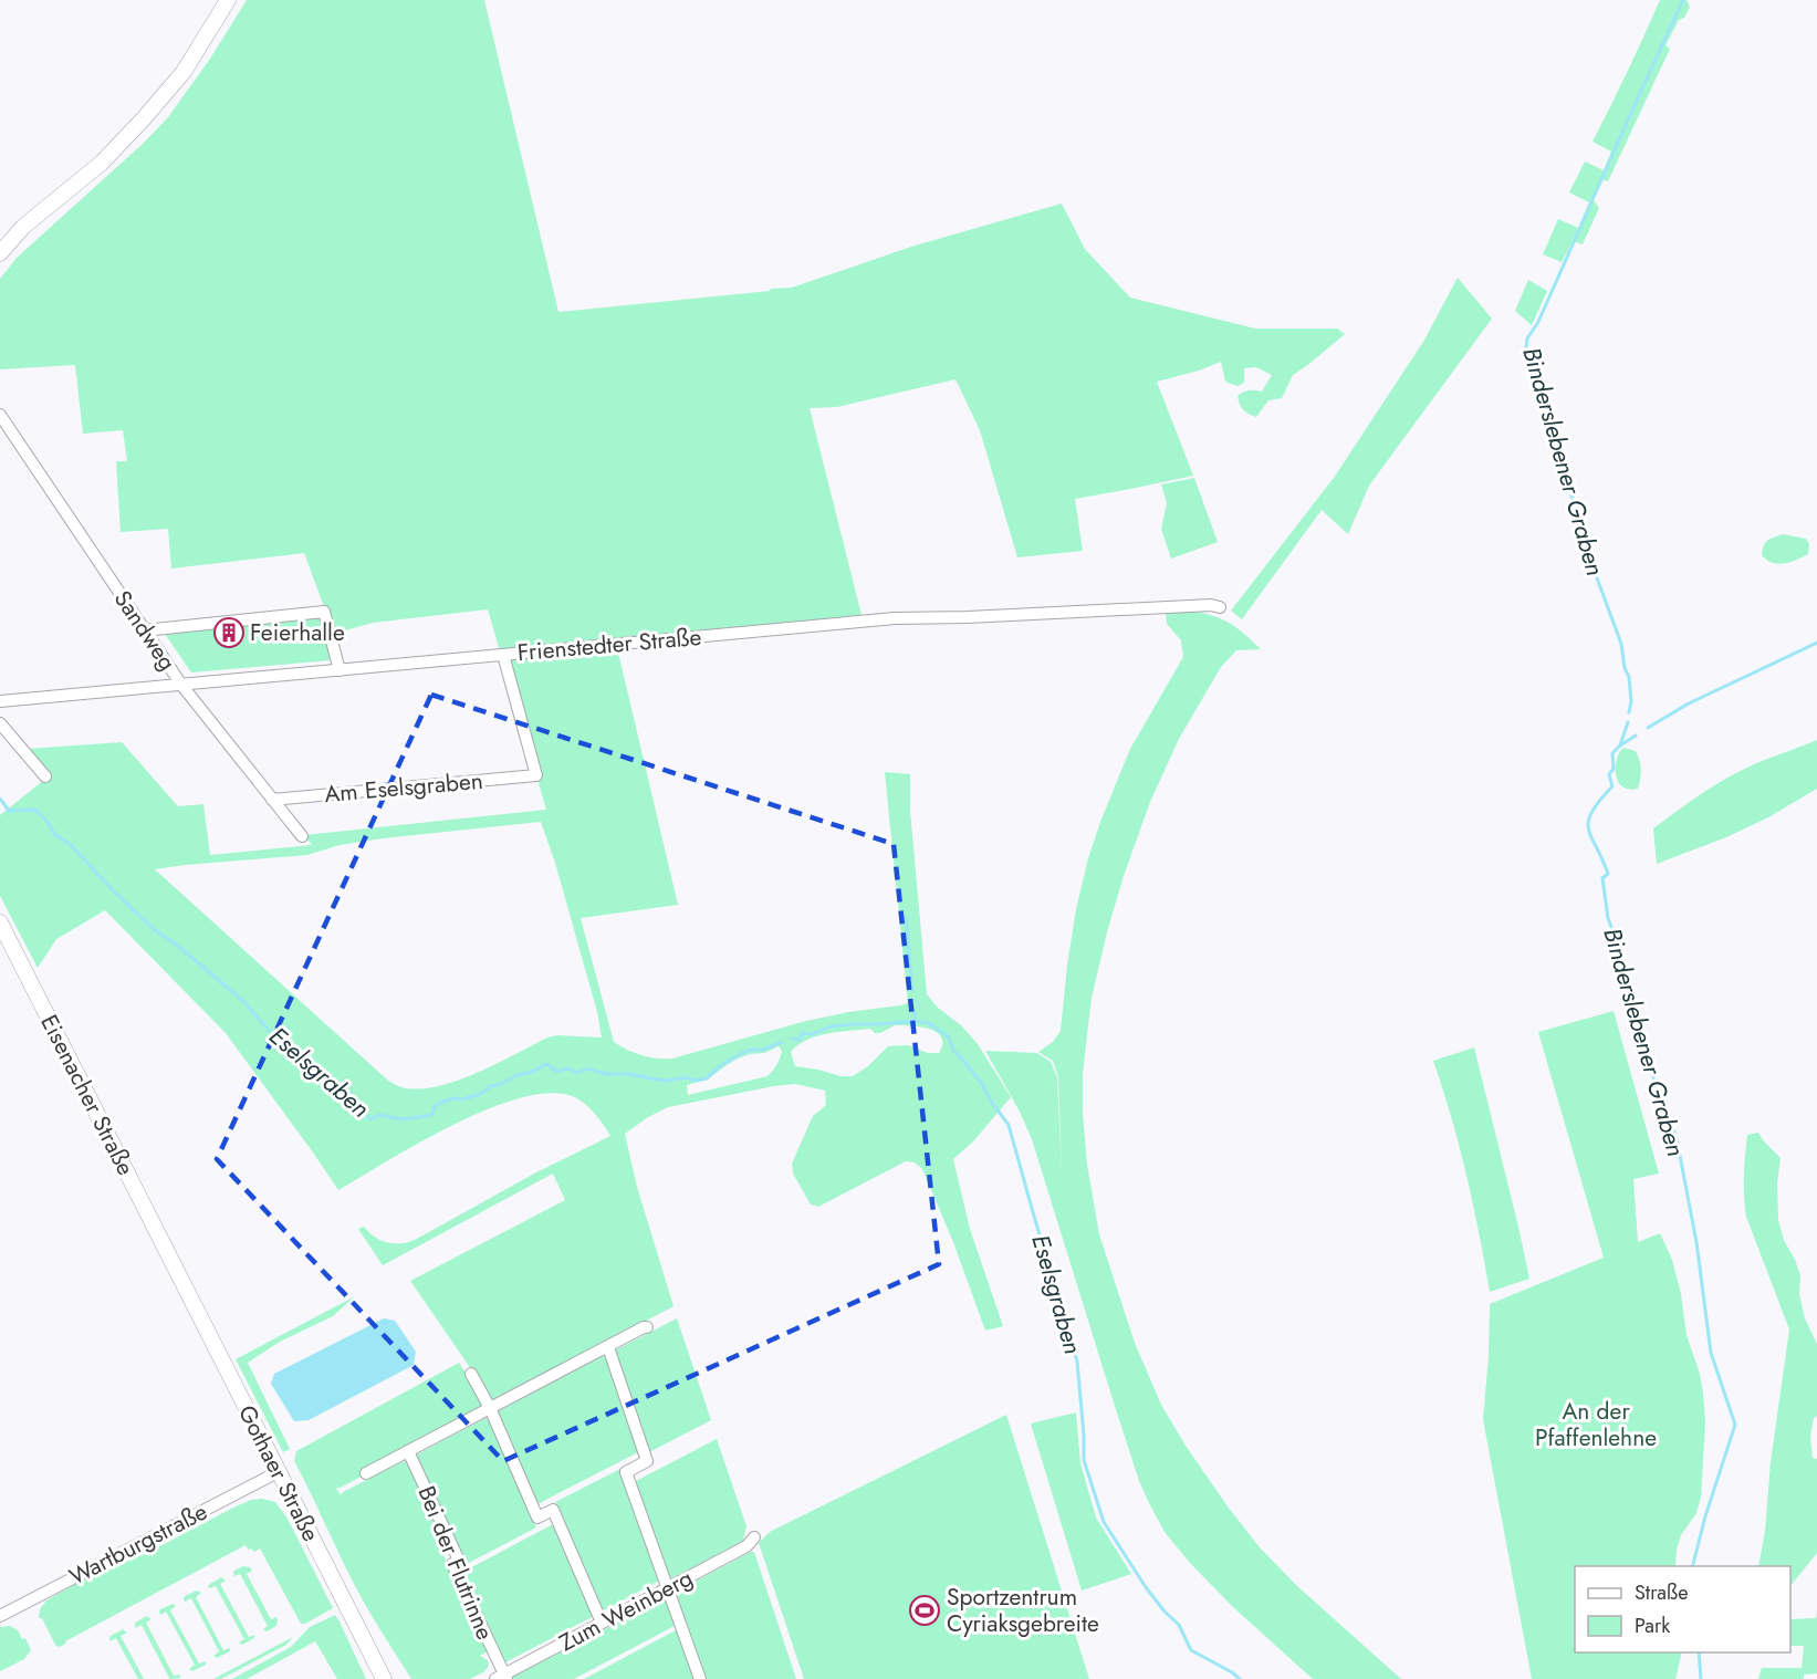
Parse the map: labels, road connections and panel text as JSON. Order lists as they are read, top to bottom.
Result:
{
  "streets": {
    "main road": ["Eisenacher Straße", "Gothaer Straße"],
    "street": [
      "Sandweg",
      "Frienstedter Straße",
      "Am Eselsgraben",
      "Wartburgstraße",
      "Bei der Flutrinne",
      "Zum Weinberg"
    ]
  },
  "crossings": [
    ["Sandweg", "Frienstedter Straße"],
    ["Sandweg", "Am Eselsgraben"],
    ["Frienstedter Straße", "Am Eselsgraben"],
    ["Eisenacher Straße", "Gothaer Straße"],
    ["Gothaer Straße", "Wartburgstraße"],
    ["Bei der Flutrinne", "Zum Weinberg"]
  ],
  "water": ["Binderslebener Graben", "Eselsgraben"],
  "parks": ["An der Pfaffenlehne"],
  "places": {
    "building": ["Feierhalle"],
    "sports": ["Sportzentrum Cyriaksgebreite"]
  },
  "legend": ["Straße", "Park"]
}
